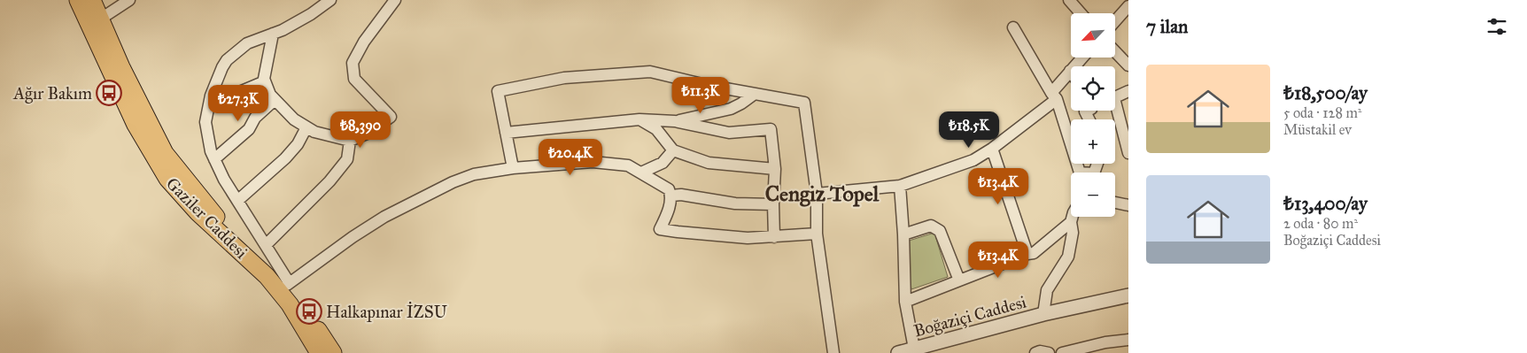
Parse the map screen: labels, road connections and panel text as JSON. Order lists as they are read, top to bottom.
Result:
{
  "streets": {
    "main road": ["Gaziler Caddesi"],
    "street": ["Boğaziçi Caddesi"]
  },
  "districts": ["Cengiz Topel"],
  "places": {
    "bus stop": ["Ağır Bakım", "Halkapınar İZSU"]
  },
  "north": "bottom left",
  "page": {
    "heading": "7 ilan",
    "map_buttons": ["+", "−"],
    "list": [
      {
        "name": "₺18,500/ay",
        "note": "5 oda · 128 m² · Müstakil ev"
      },
      {
        "name": "₺13,400/ay",
        "note": "2 oda · 80 m² · Boğaziçi Caddesi"
      }
    ],
    "price": [
      "₺11.3K",
      "₺27.3K",
      "₺8,390",
      "₺18.5K",
      "₺20.4K",
      "₺13.4K",
      "₺13.4K"
    ]
  }
}
